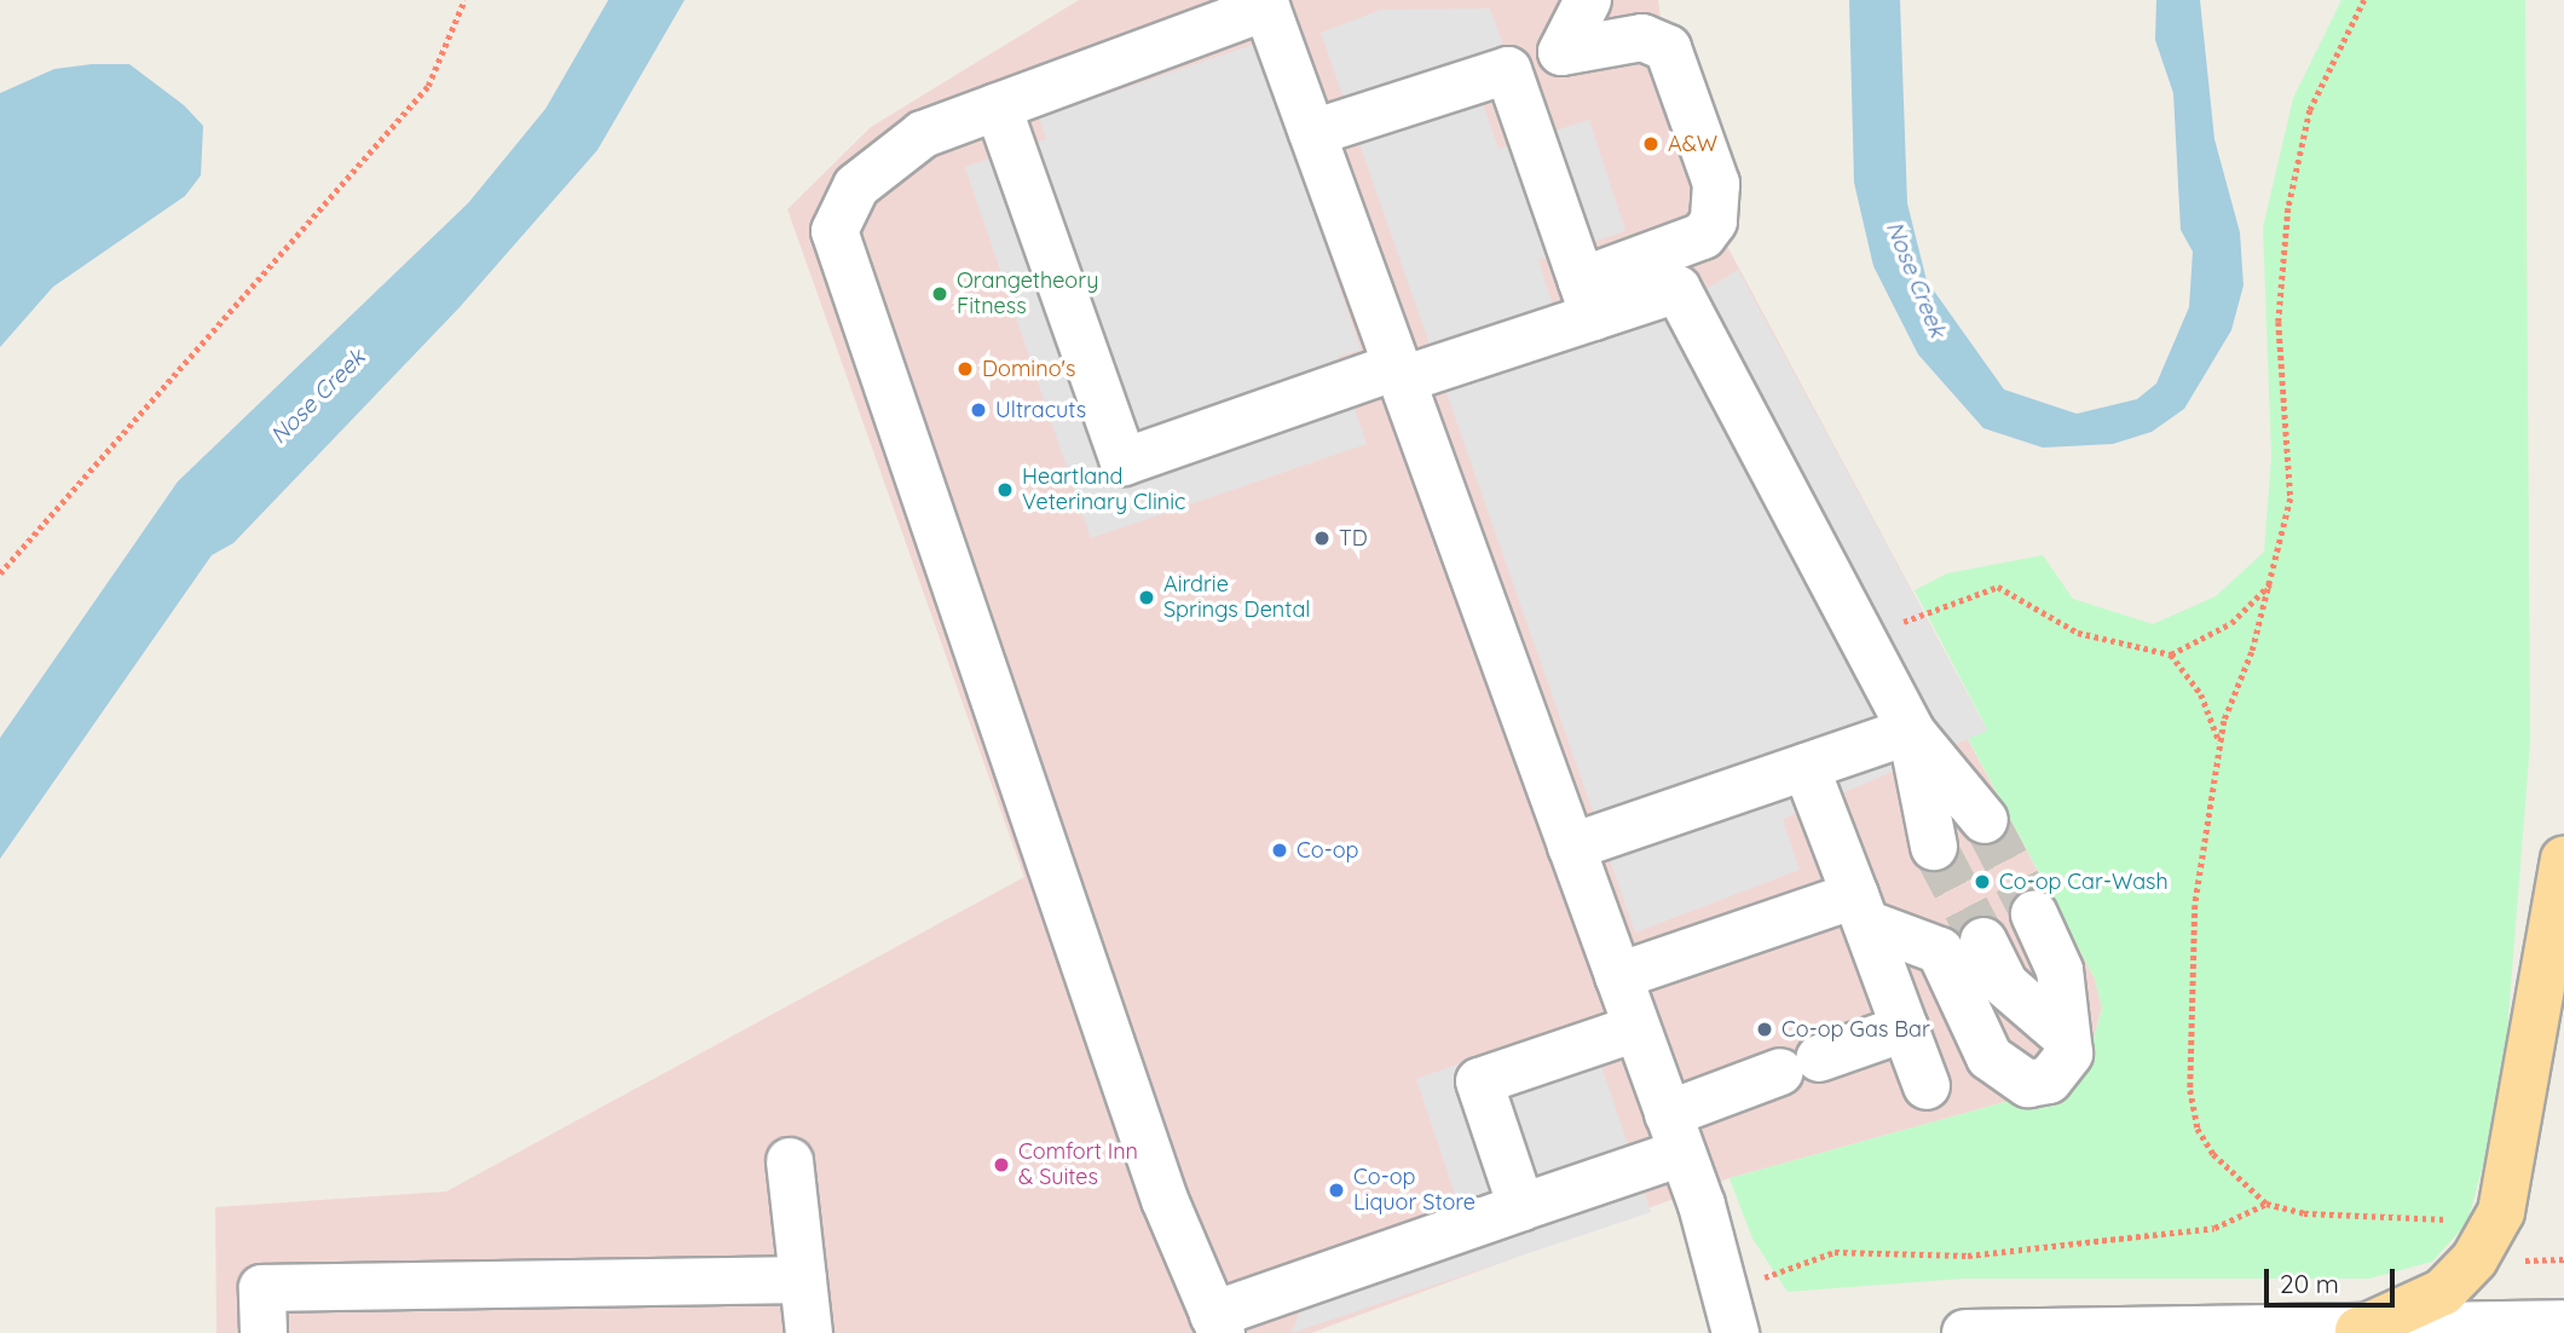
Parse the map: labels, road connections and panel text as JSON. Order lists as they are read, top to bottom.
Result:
{
  "water": ["Nose Creek"],
  "places": [
    "A&W",
    "Orangetheory Fitness",
    "Domino's",
    "Ultracuts",
    "Heartland Veterinary Clinic",
    "TD",
    "Airdrie Springs Dental",
    "Co-op",
    "Co-op Car-Wash",
    "Co-op Gas Bar",
    "Comfort Inn & Suites",
    "Co-op Liquor Store"
  ],
  "scale_bar": "20 m"
}
